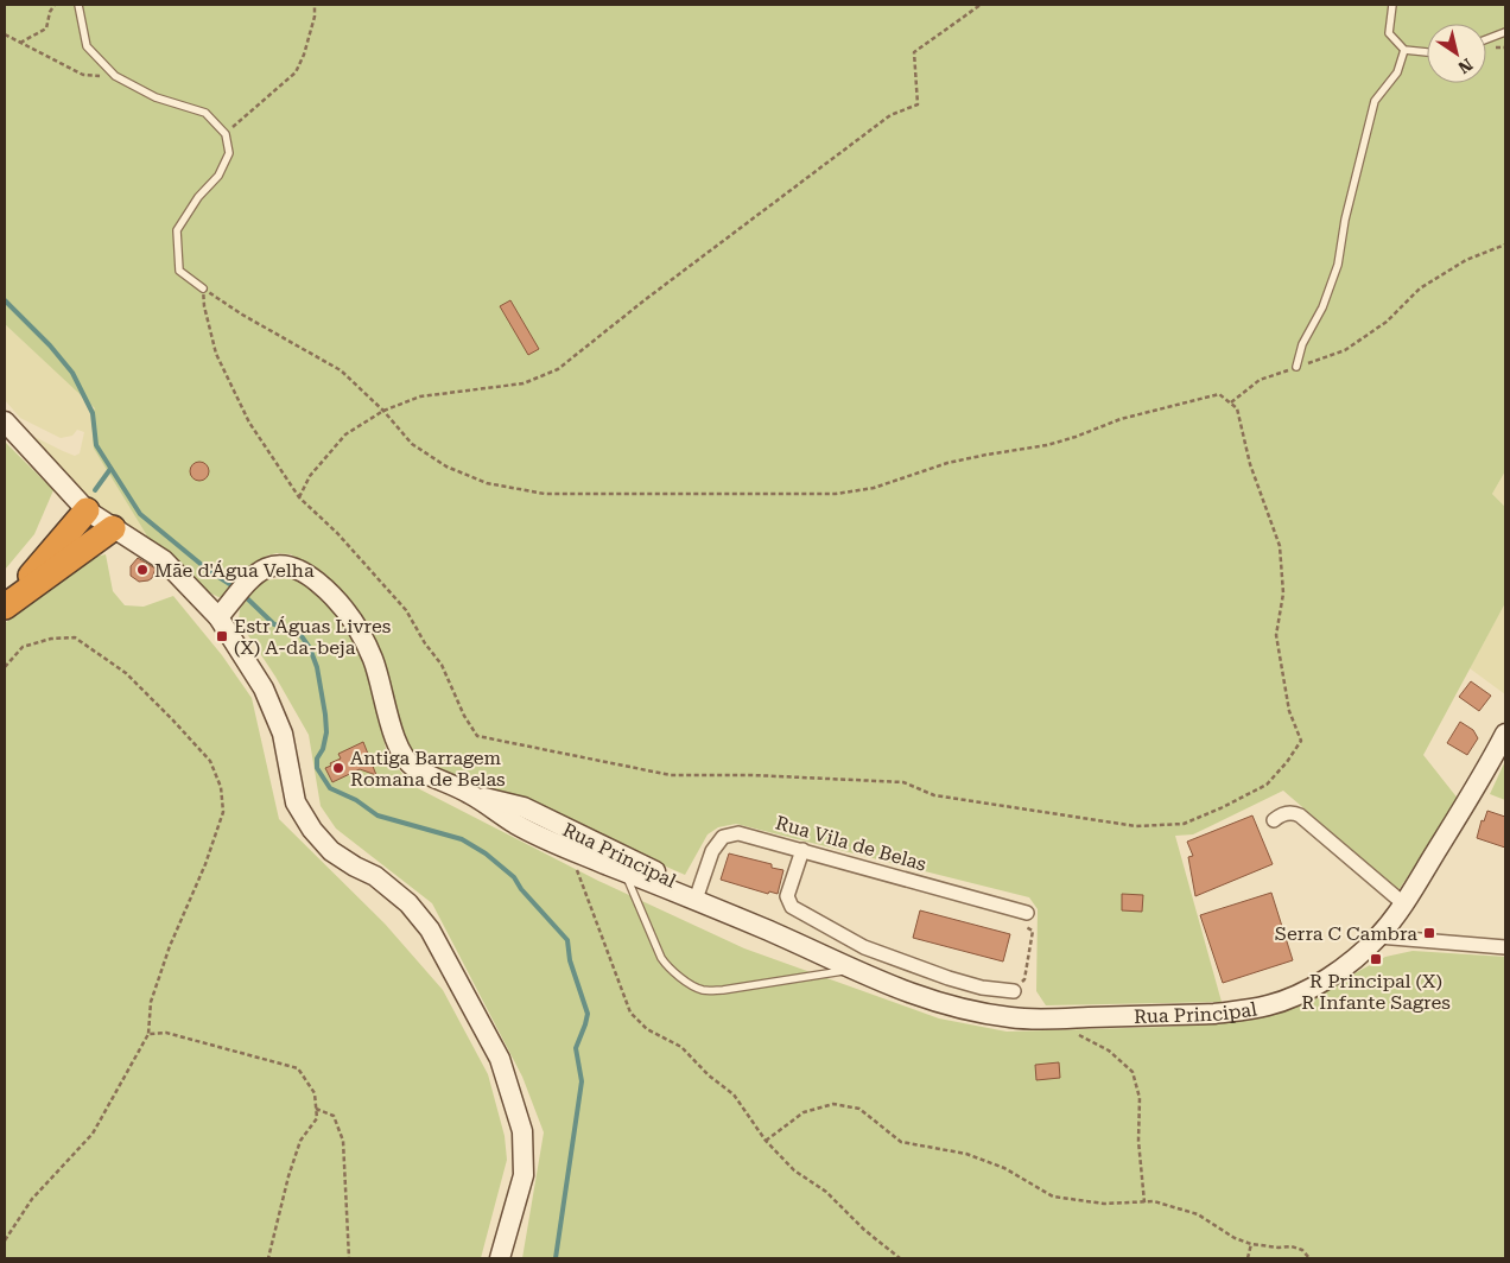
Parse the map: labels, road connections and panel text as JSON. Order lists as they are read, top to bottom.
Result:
{
  "streets": {
    "street": ["Rua Vila de Belas", "Rua Principal"]
  },
  "crossings": [
    ["Rua Vila de Belas", "Rua Principal"]
  ],
  "places": {
    "other": ["Mãe d'Água Velha", "Antiga Barragem Romana de Belas"],
    "transit": ["Estr Águas Livres (X) A-da-beja", "Serra C Cambra", "R Principal (X) R Infante Sagres"]
  },
  "north": "bottom right"
}
